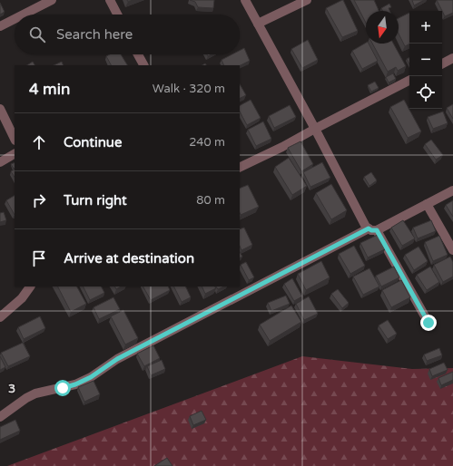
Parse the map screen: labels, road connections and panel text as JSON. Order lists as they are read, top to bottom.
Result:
{
  "north": "bottom",
  "page": {
    "map_buttons": ["+", "−"],
    "search": "Search here",
    "heading": ["4 min", "Walk · 320 m"],
    "list": [
      ["Continue", "240 m"],
      ["Turn right", "80 m"],
      "Arrive at destination"
    ]
  },
  "grid": {
    "rows": ["3"]
  }
}
